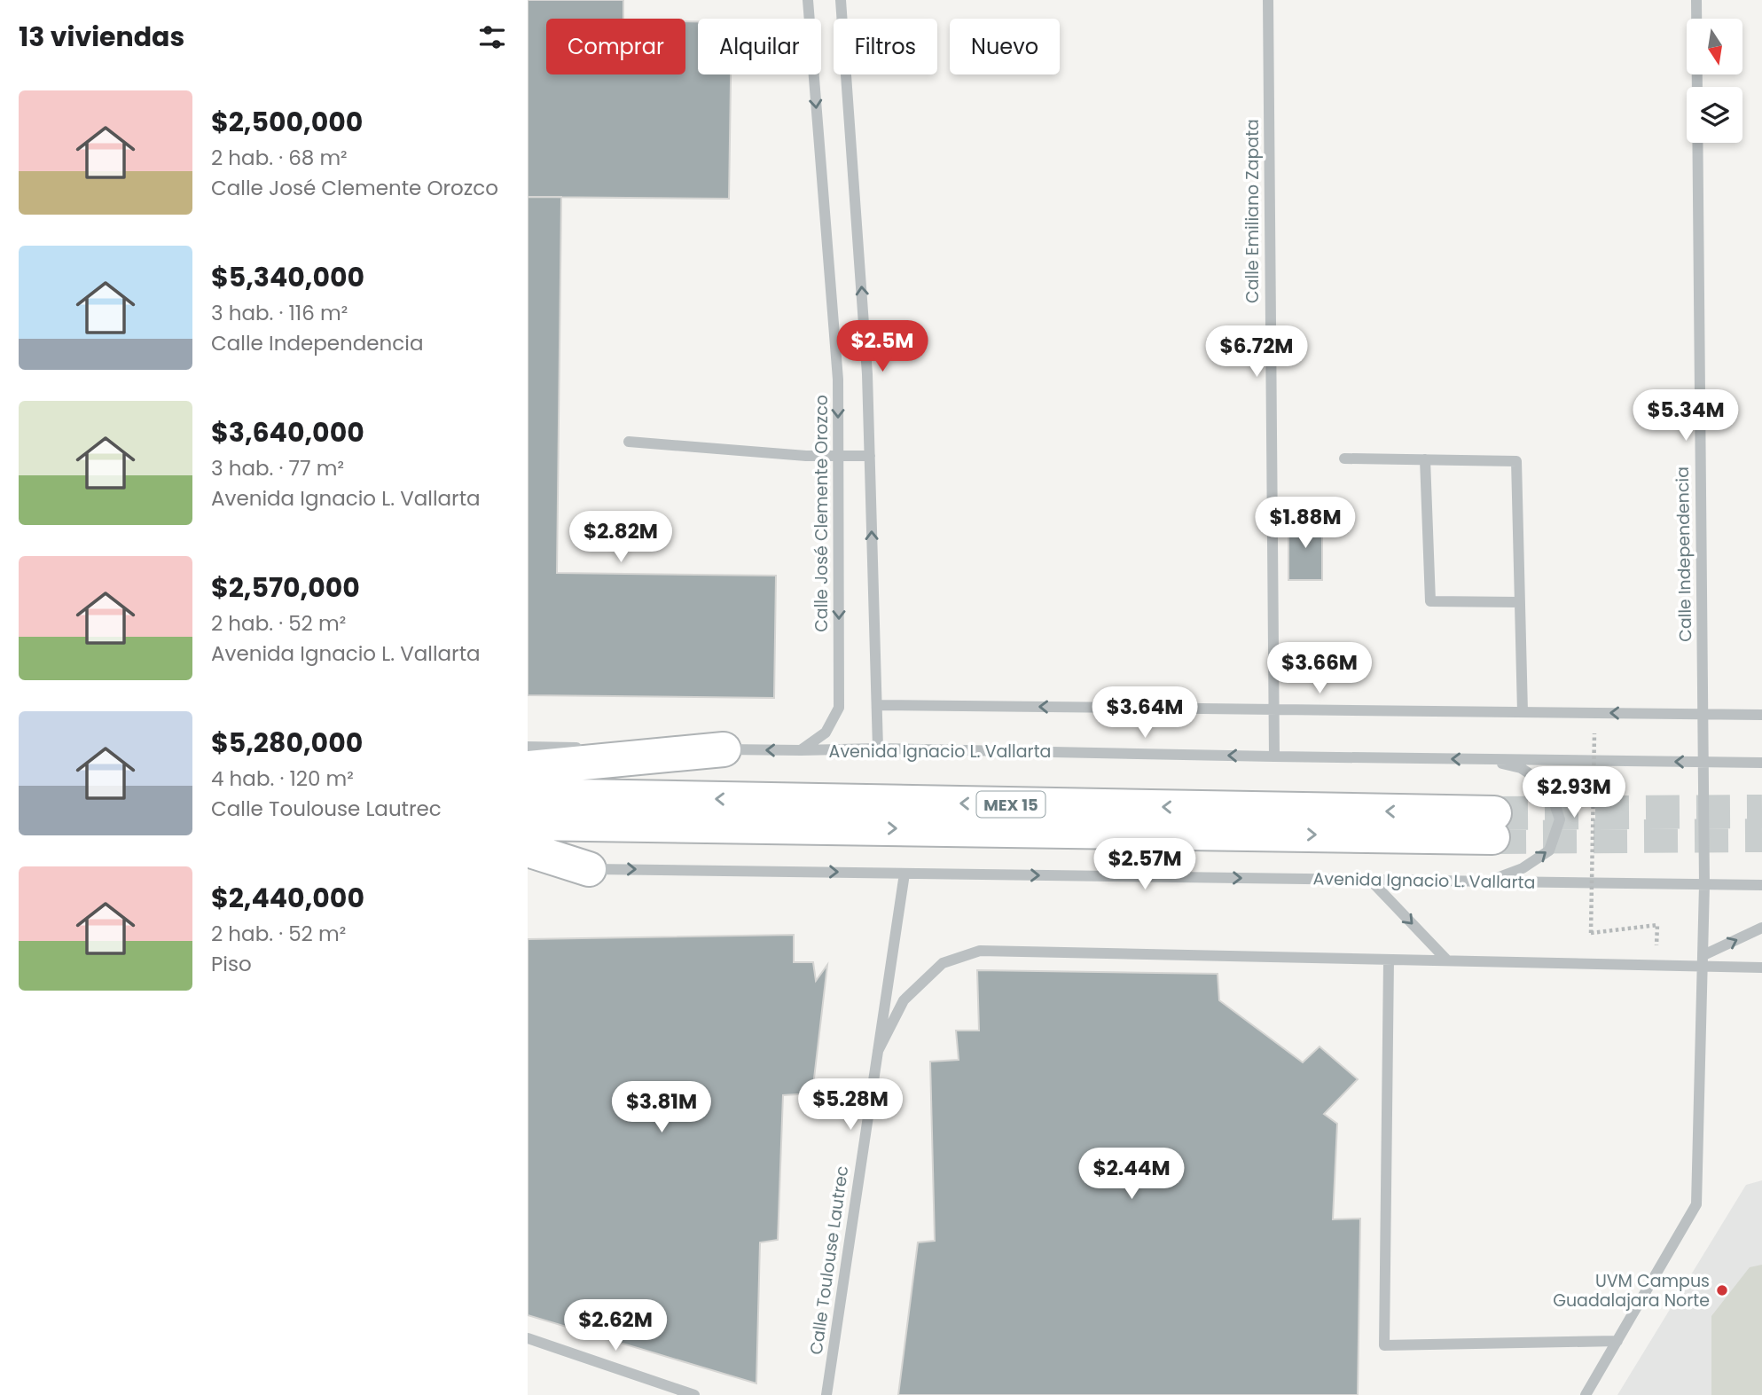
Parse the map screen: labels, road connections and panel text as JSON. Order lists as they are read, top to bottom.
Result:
{
  "streets": {
    "highway": ["MEX 15"],
    "street": [
      "Calle Emiliano Zapata",
      "Calle José Clemente Orozco",
      "Calle Independencia",
      "Avenida Ignacio L. Vallarta",
      "Calle Toulouse Lautrec"
    ]
  },
  "crossings": [
    ["Calle Emiliano Zapata", "Avenida Ignacio L. Vallarta"],
    ["Calle José Clemente Orozco", "Avenida Ignacio L. Vallarta"],
    ["Calle Independencia", "Avenida Ignacio L. Vallarta"],
    ["Avenida Ignacio L. Vallarta", "Calle Toulouse Lautrec"]
  ],
  "places": ["UVM Campus Guadalajara Norte"],
  "north": "bottom",
  "page": {
    "heading": "13 viviendas",
    "chip": [
      "Comprar",
      "Alquilar",
      "Filtros",
      "Nuevo"
    ],
    "list": [
      {
        "name": "$2,500,000",
        "note": "2 hab. · 68 m² · Calle José Clemente Orozco"
      },
      {
        "name": "$5,340,000",
        "note": "3 hab. · 116 m² · Calle Independencia"
      },
      {
        "name": "$3,640,000",
        "note": "3 hab. · 77 m² · Avenida Ignacio L. Vallarta"
      },
      {
        "name": "$2,570,000",
        "note": "2 hab. · 52 m² · Avenida Ignacio L. Vallarta"
      },
      {
        "name": "$5,280,000",
        "note": "4 hab. · 120 m² · Calle Toulouse Lautrec"
      },
      {
        "name": "$2,440,000",
        "note": "2 hab. · 52 m² · Piso"
      }
    ],
    "price": [
      "$2.5M",
      "$6.72M",
      "$5.34M",
      "$1.88M",
      "$2.82M",
      "$3.66M",
      "$3.64M",
      "$2.93M",
      "$2.57M",
      "$5.28M",
      "$3.81M",
      "$2.44M",
      "$2.62M"
    ]
  }
}
